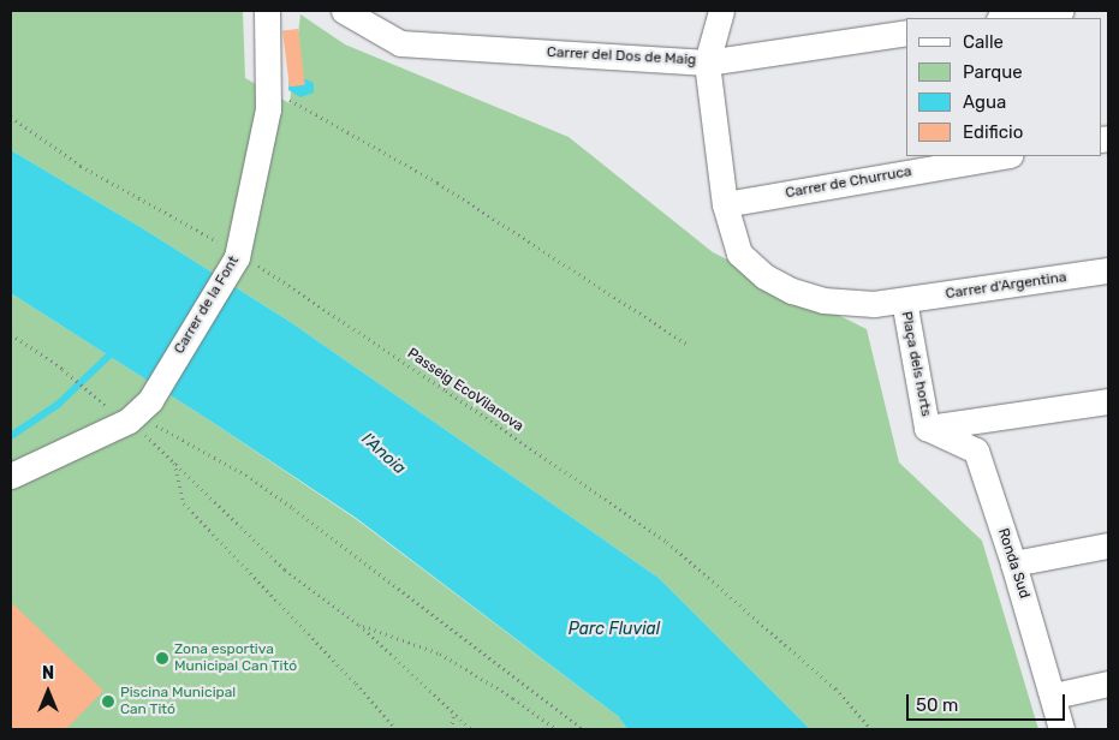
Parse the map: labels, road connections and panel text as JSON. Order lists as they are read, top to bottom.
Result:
{
  "streets": {
    "street": [
      "Carrer del Dos de Maig",
      "Carrer de Churruca",
      "Carrer d'Argentina",
      "Carrer de la Font",
      "Plaça dels horts",
      "Ronda Sud"
    ],
    "path": ["Passeig EcoVilanova"]
  },
  "crossings": [
    ["Carrer del Dos de Maig", "Carrer d'Argentina"],
    ["Carrer de Churruca", "Carrer d'Argentina"],
    ["Carrer d'Argentina", "Plaça dels horts"],
    ["Carrer de la Font", "Passeig EcoVilanova"],
    ["Plaça dels horts", "Ronda Sud"]
  ],
  "water": ["l'Anoia", "Parc Fluvial"],
  "places": ["Zona esportiva Municipal Can Titó", "Piscina Municipal Can Titó"],
  "legend": [
    "Calle",
    "Parque",
    "Agua",
    "Edificio"
  ],
  "scale_bar": "50 m",
  "north": "top"
}
